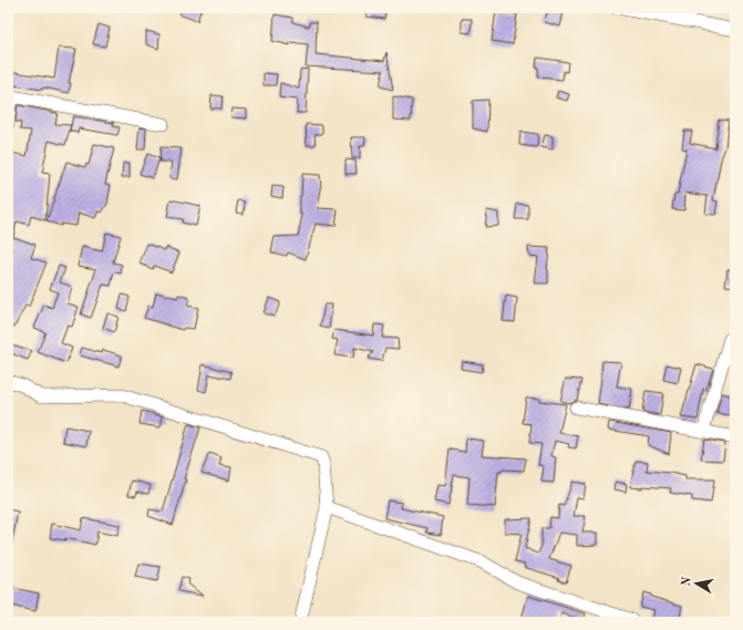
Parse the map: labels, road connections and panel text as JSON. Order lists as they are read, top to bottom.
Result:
{
  "north": "left"
}
